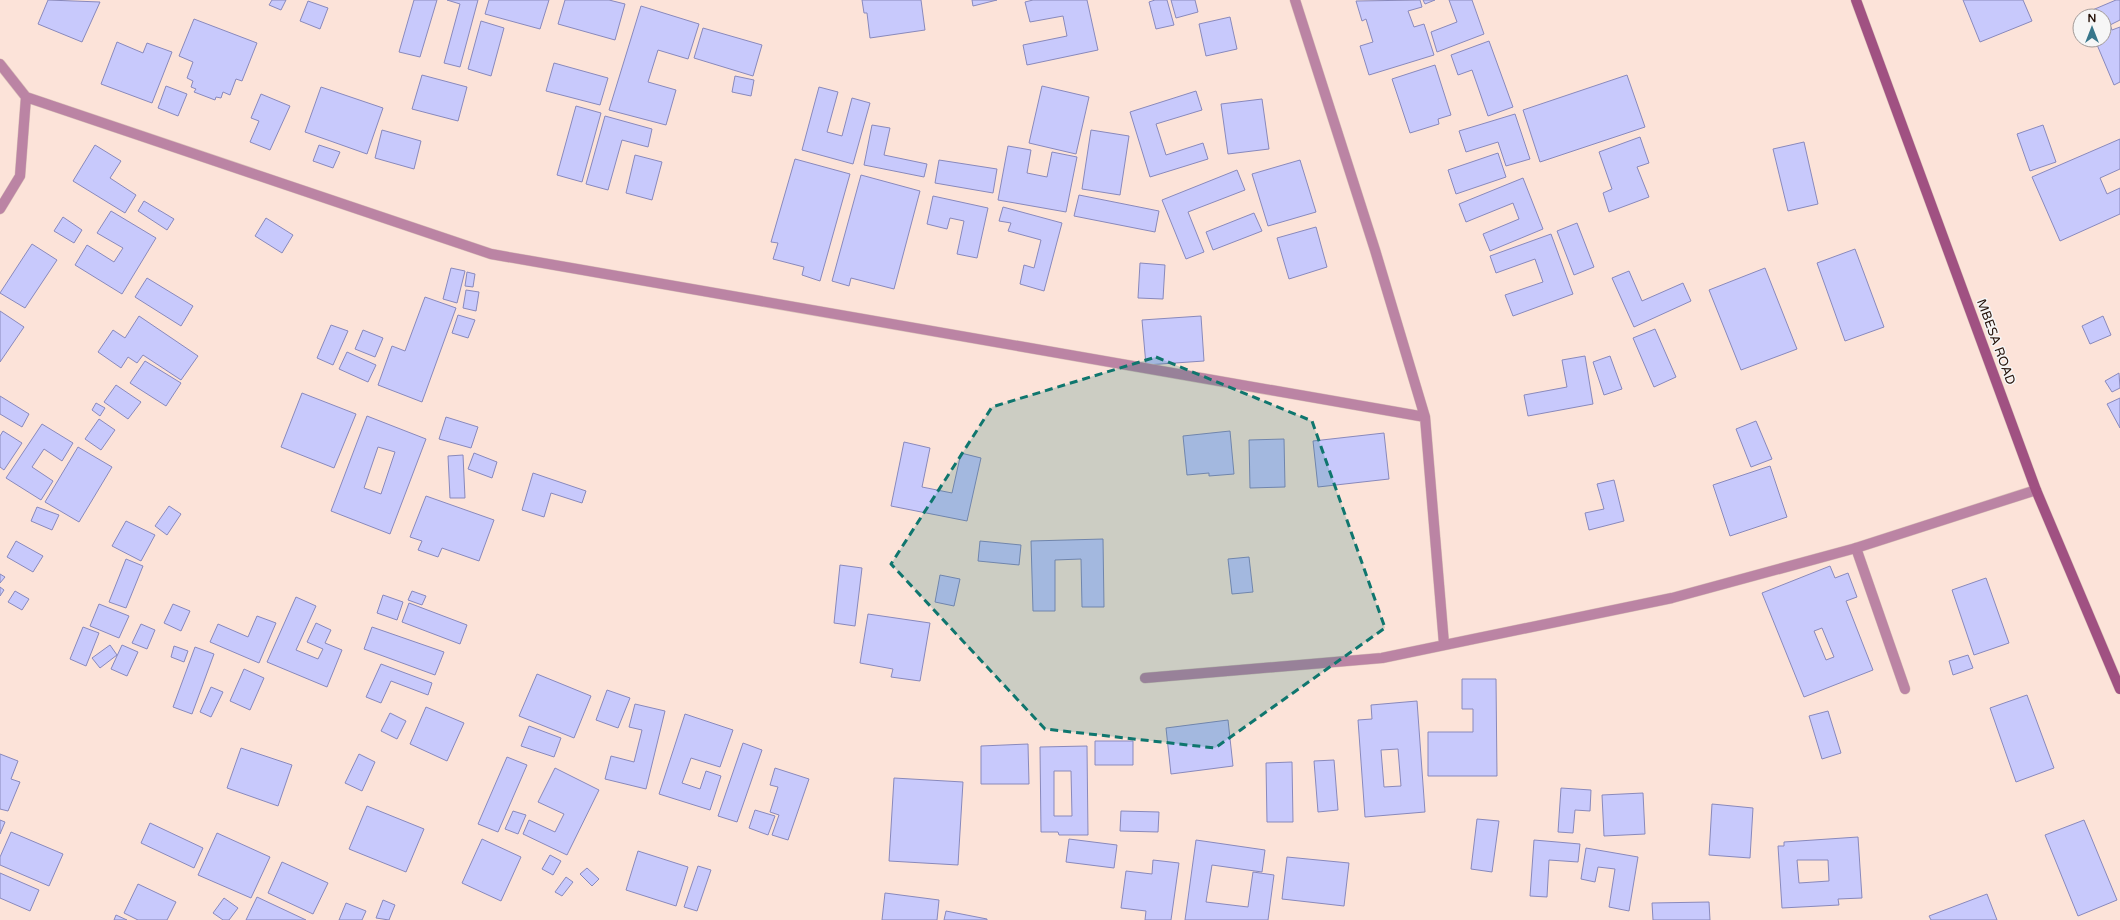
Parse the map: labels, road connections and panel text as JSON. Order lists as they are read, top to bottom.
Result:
{
  "streets": {
    "main road": ["MBESA ROAD"]
  },
  "north": "top"
}
